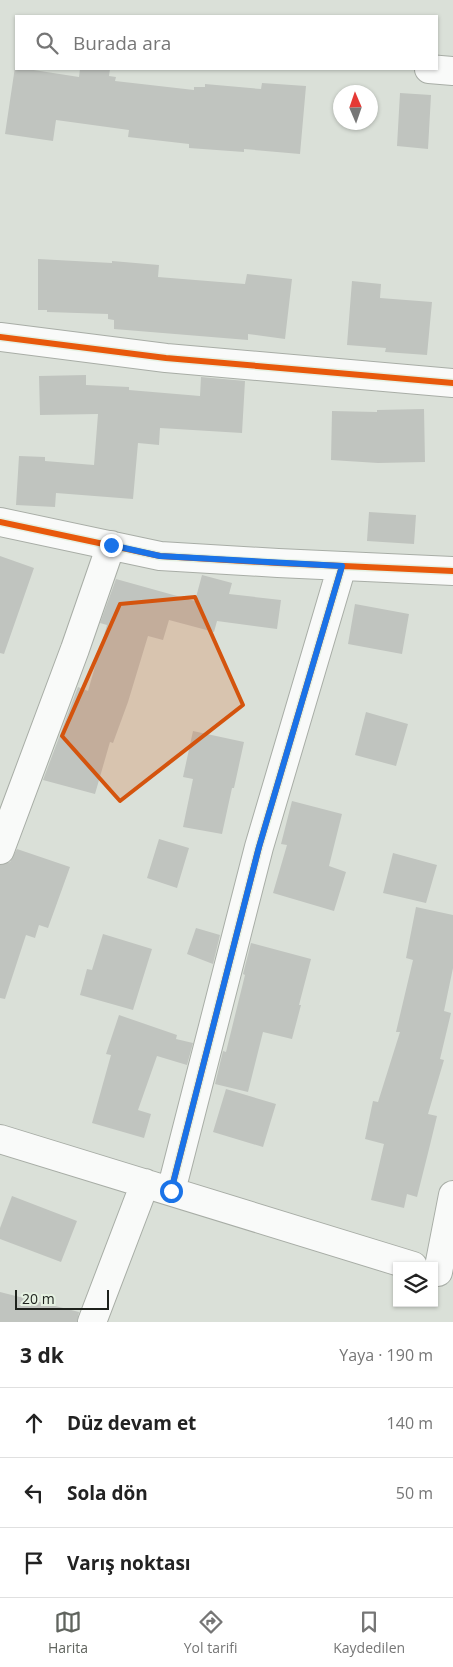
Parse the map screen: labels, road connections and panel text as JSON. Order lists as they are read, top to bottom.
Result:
{
  "scale_bar": "20 m",
  "north": "top",
  "page": {
    "search": "Burada ara",
    "scale": "20 m",
    "heading": ["3 dk", "Yaya · 190 m"],
    "list": [
      ["Düz devam et", "140 m"],
      ["Sola dön", "50 m"],
      "Varış noktası"
    ],
    "nav": ["Harita", "Yol tarifi", "Kaydedilen"]
  }
}
